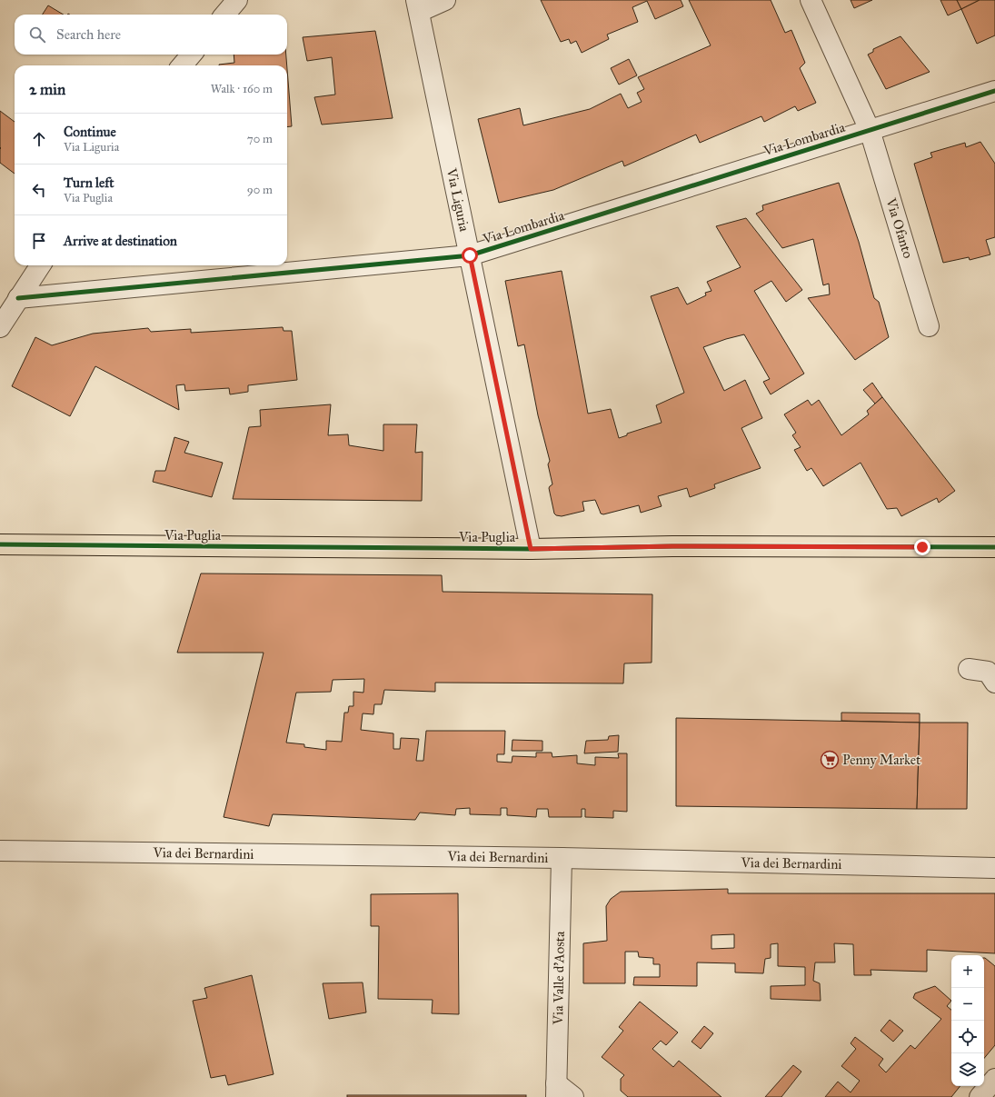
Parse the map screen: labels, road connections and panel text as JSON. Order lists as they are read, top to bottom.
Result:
{
  "streets": {
    "main road": ["Via Puglia"],
    "street": [
      "Via Lombardia",
      "Via Liguria",
      "Via Ofanto",
      "Via dei Bernardini",
      "Via Valle d'Aosta"
    ]
  },
  "crossings": [
    ["Via Lombardia", "Via Liguria"],
    ["Via Lombardia", "Via Ofanto"],
    ["Via Liguria", "Via Puglia"],
    ["Via dei Bernardini", "Via Valle d'Aosta"]
  ],
  "places": {
    "supermarket": ["Penny Market"]
  },
  "page": {
    "search": "Search here",
    "heading": ["2 min", "Walk · 160 m"],
    "list": [
      ["Continue", "Via Liguria", "70 m"],
      ["Turn left", "Via Puglia", "90 m"],
      "Arrive at destination"
    ],
    "map_buttons": ["+", "−"]
  }
}
